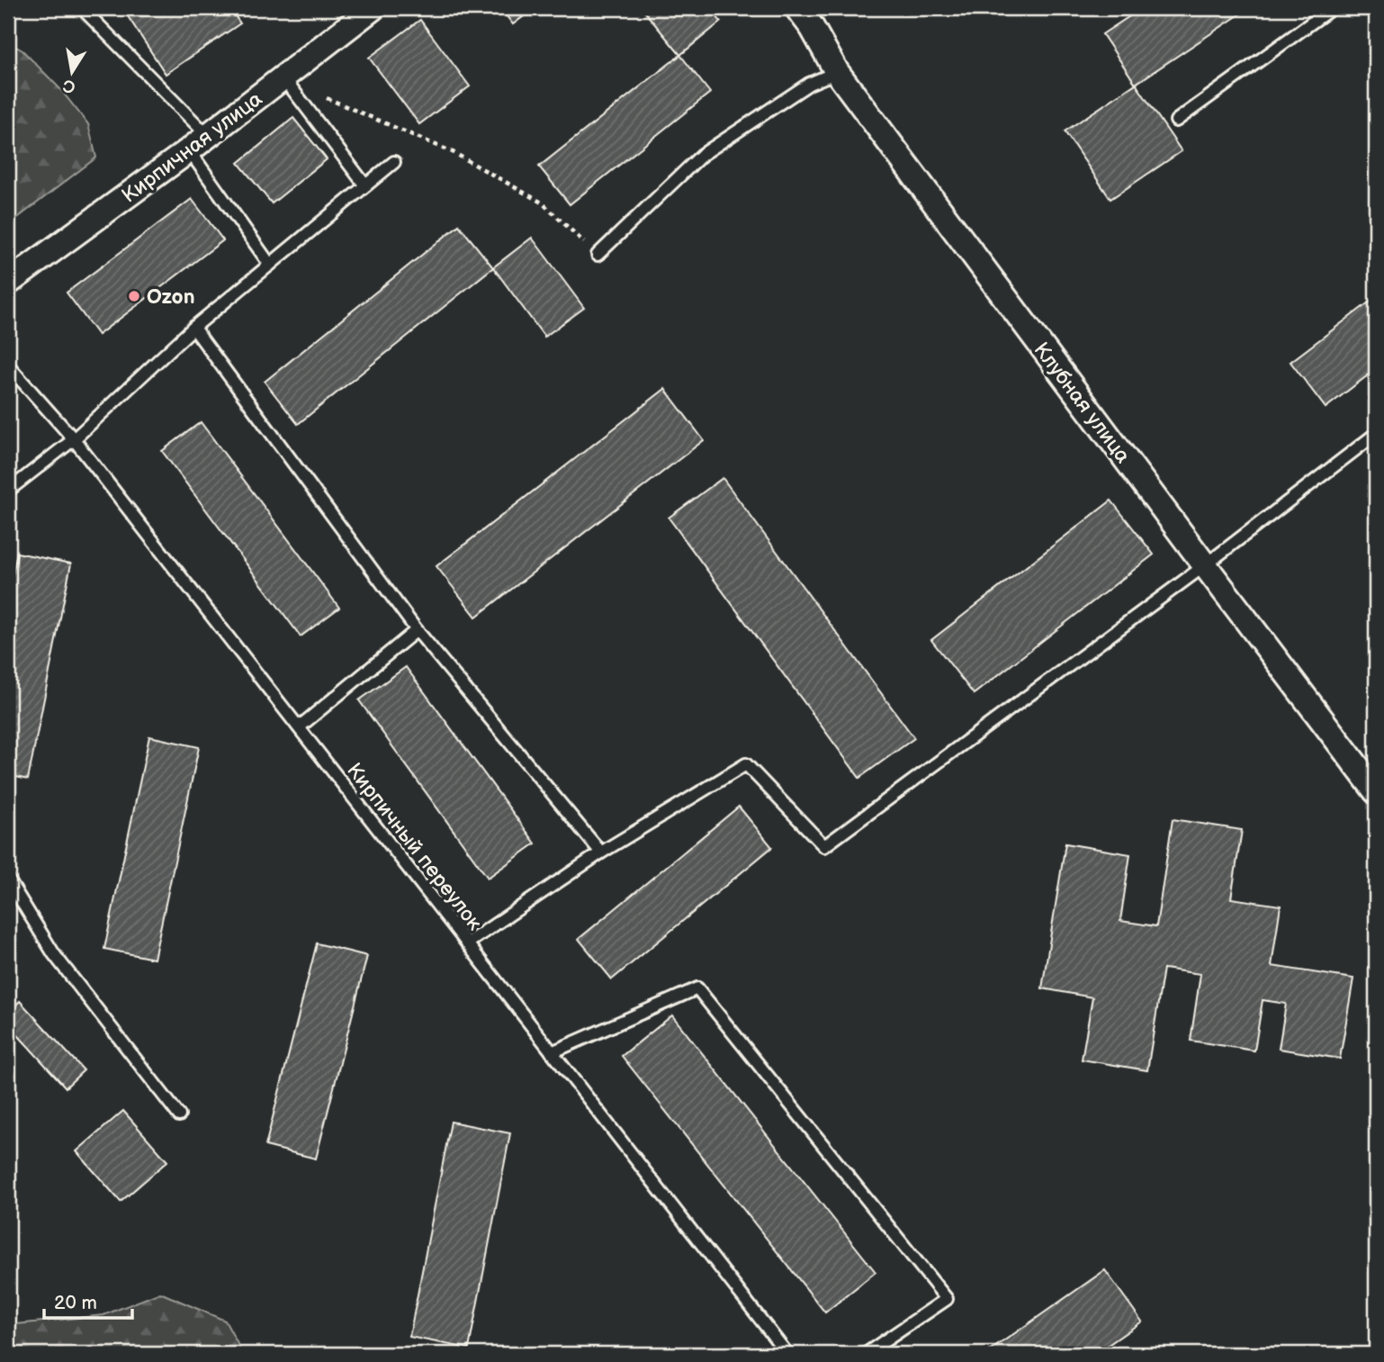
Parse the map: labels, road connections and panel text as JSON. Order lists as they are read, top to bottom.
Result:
{
  "streets": {
    "street": ["Кирпичная улица", "Клубная улица"],
    "lane": ["Кирпичный переулок"]
  },
  "places": ["Ozon"],
  "scale_bar": "20 m",
  "north": "bottom"
}
